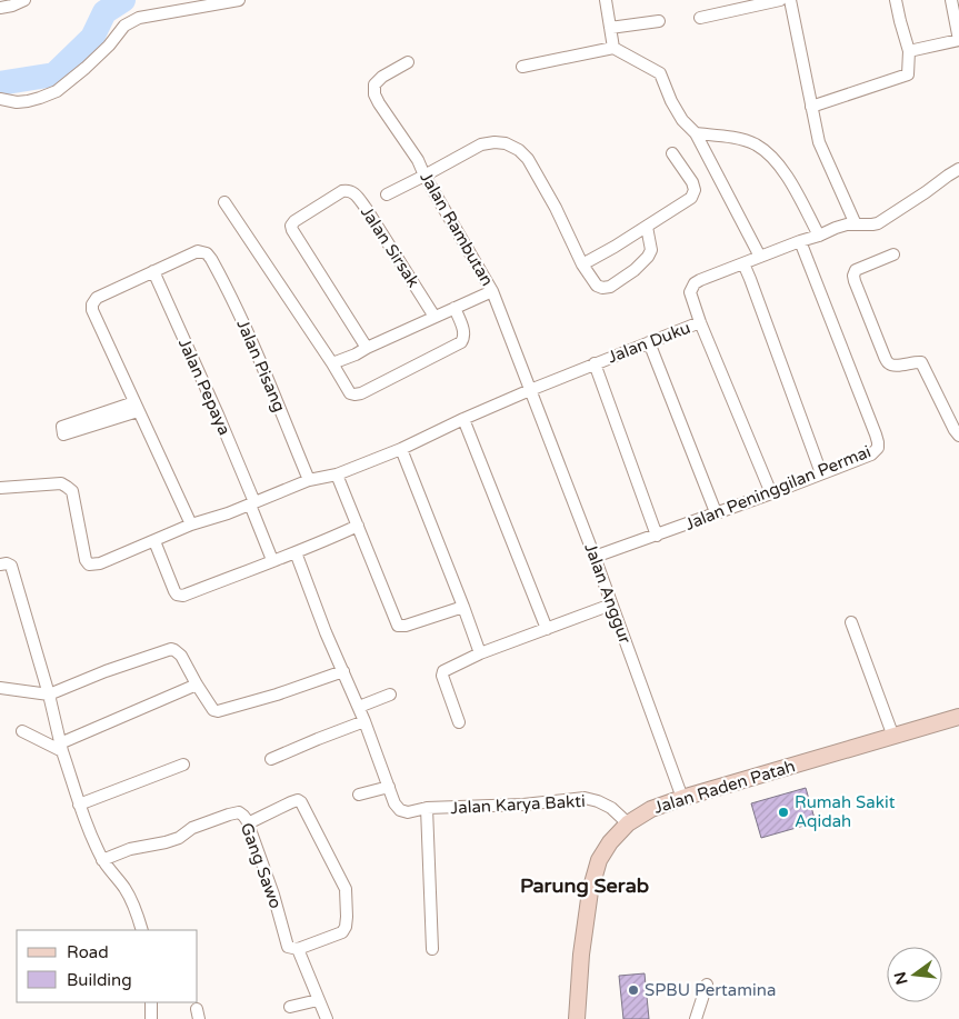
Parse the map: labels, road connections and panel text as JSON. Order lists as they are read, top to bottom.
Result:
{
  "streets": {
    "main road": ["Jalan Raden Patah"],
    "street": [
      "Jalan Rambutan",
      "Jalan Sirsak",
      "Jalan Duku",
      "Jalan Pisang",
      "Jalan Pepaya",
      "Jalan Peninggilan Permai",
      "Jalan Anggur",
      "Jalan Karya Bakti",
      "Gang Sawo"
    ]
  },
  "crossings": [
    ["Jalan Rambutan", "Jalan Duku"],
    ["Jalan Rambutan", "Jalan Anggur"],
    ["Jalan Duku", "Jalan Peninggilan Permai"],
    ["Jalan Duku", "Jalan Anggur"],
    ["Jalan Pisang", "Jalan Pepaya"],
    ["Jalan Peninggilan Permai", "Jalan Anggur"],
    ["Jalan Anggur", "Jalan Raden Patah"],
    ["Jalan Raden Patah", "Jalan Karya Bakti"]
  ],
  "districts": ["Parung Serab"],
  "places": ["Rumah Sakit Aqidah", "SPBU Pertamina"],
  "legend": ["Road", "Building"],
  "north": "left"
}
